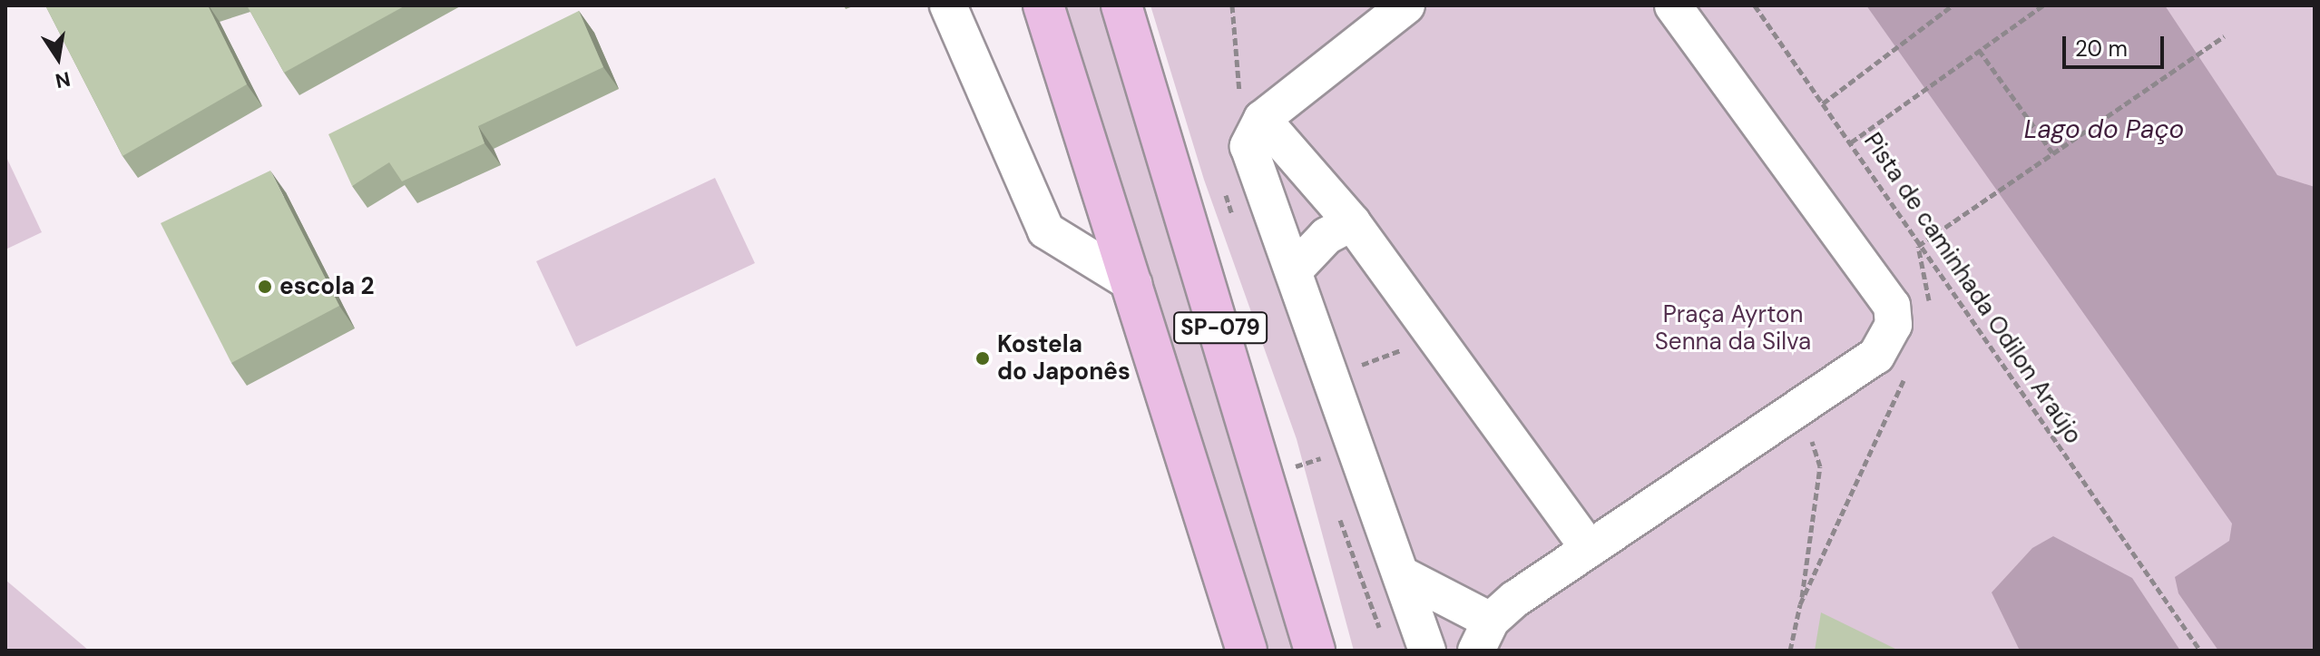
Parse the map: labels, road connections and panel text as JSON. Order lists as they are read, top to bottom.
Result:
{
  "streets": {
    "main road": ["SP-079"],
    "path": ["Pista de caminhada Odilon Araújo"]
  },
  "water": ["Lago do Paço"],
  "parks": ["Praça Ayrton Senna da Silva"],
  "places": ["escola 2", "Kostela do Japonês"],
  "scale_bar": "20 m",
  "north": "bottom"
}
